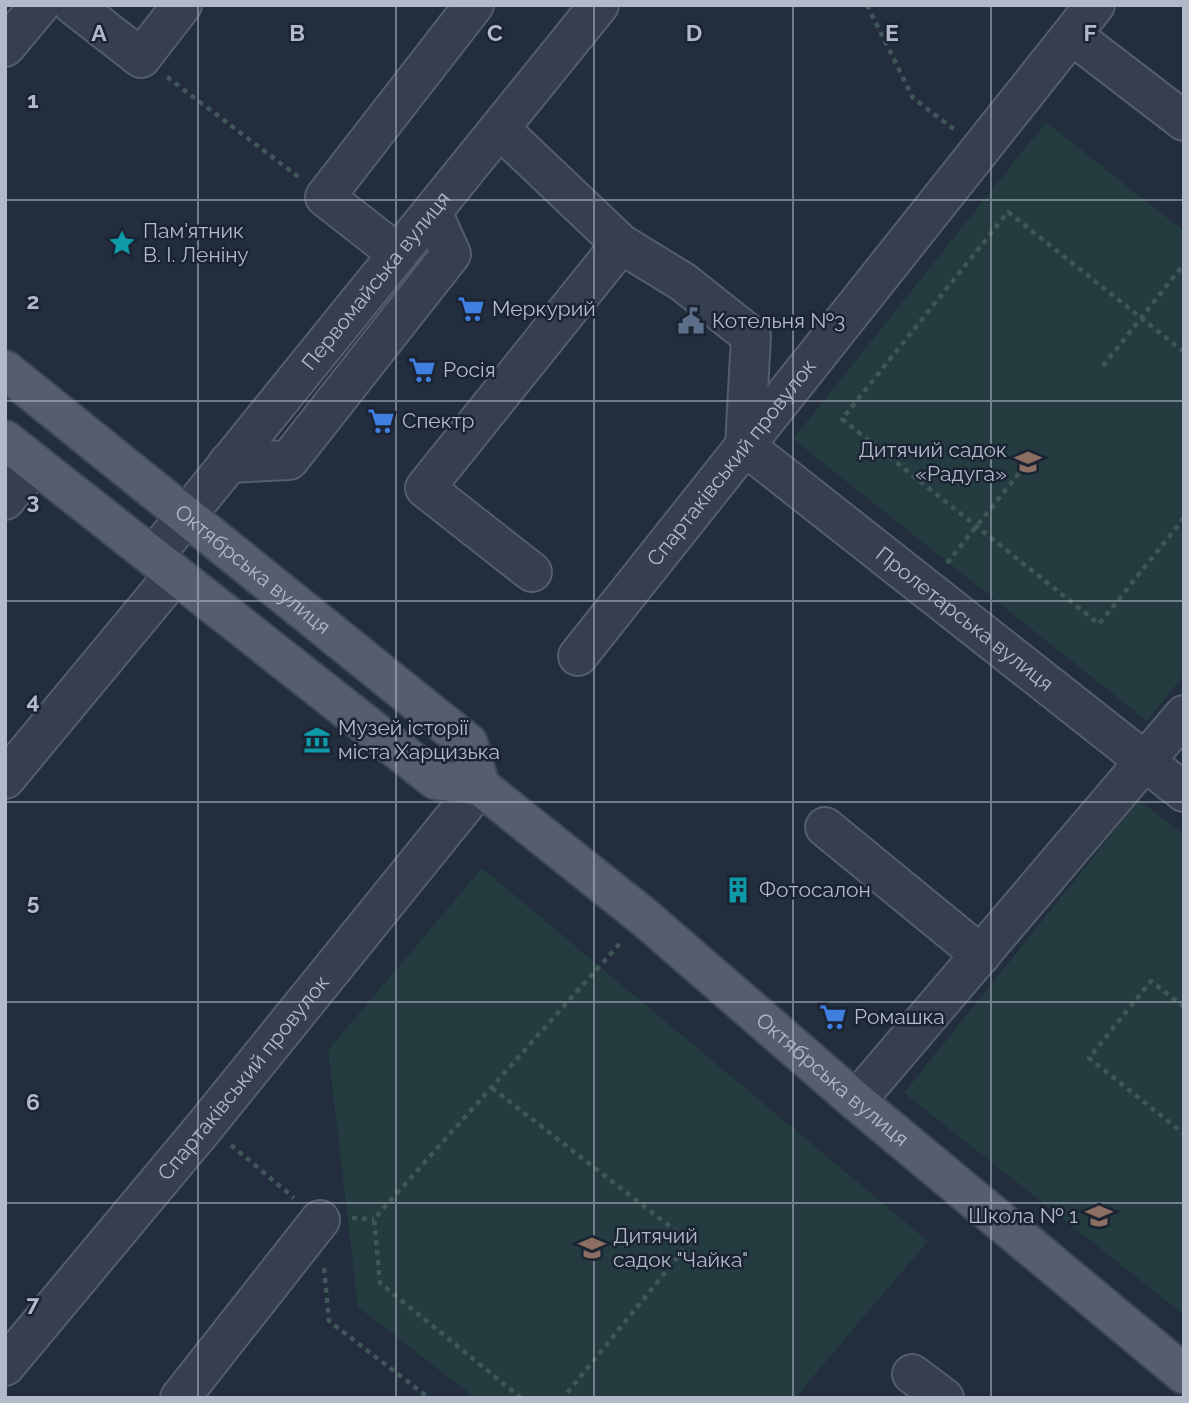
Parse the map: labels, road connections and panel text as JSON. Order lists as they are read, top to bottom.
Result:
{
  "streets": {
    "main road": ["Октябрська вулиця"],
    "street": ["Первомайська вулиця", "Спартаківський провулок", "Пролетарська вулиця"]
  },
  "crossings": [
    ["Первомайська вулиця", "Октябрська вулиця"],
    ["Спартаківський провулок", "Октябрська вулиця"],
    ["Спартаківський провулок", "Пролетарська вулиця"]
  ],
  "places": {
    "place": ["Пам'ятник В. І. Леніну"],
    "supermarket": [
      "Меркурий",
      "Росія",
      "Спектр",
      "Ромашка"
    ],
    "public building": ["Котельня №3"],
    "school or university": ["Дитячий садок «Радуга»", "Школа № 1", "Дитячий садок \"Чайка\""],
    "museum": ["Музей історії міста Харцизька"],
    "building": ["Фотосалон"]
  },
  "grid": {
    "columns": [
      "A",
      "B",
      "C",
      "D",
      "E",
      "F"
    ],
    "rows": [
      "1",
      "2",
      "3",
      "4",
      "5",
      "6",
      "7"
    ]
  }
}
